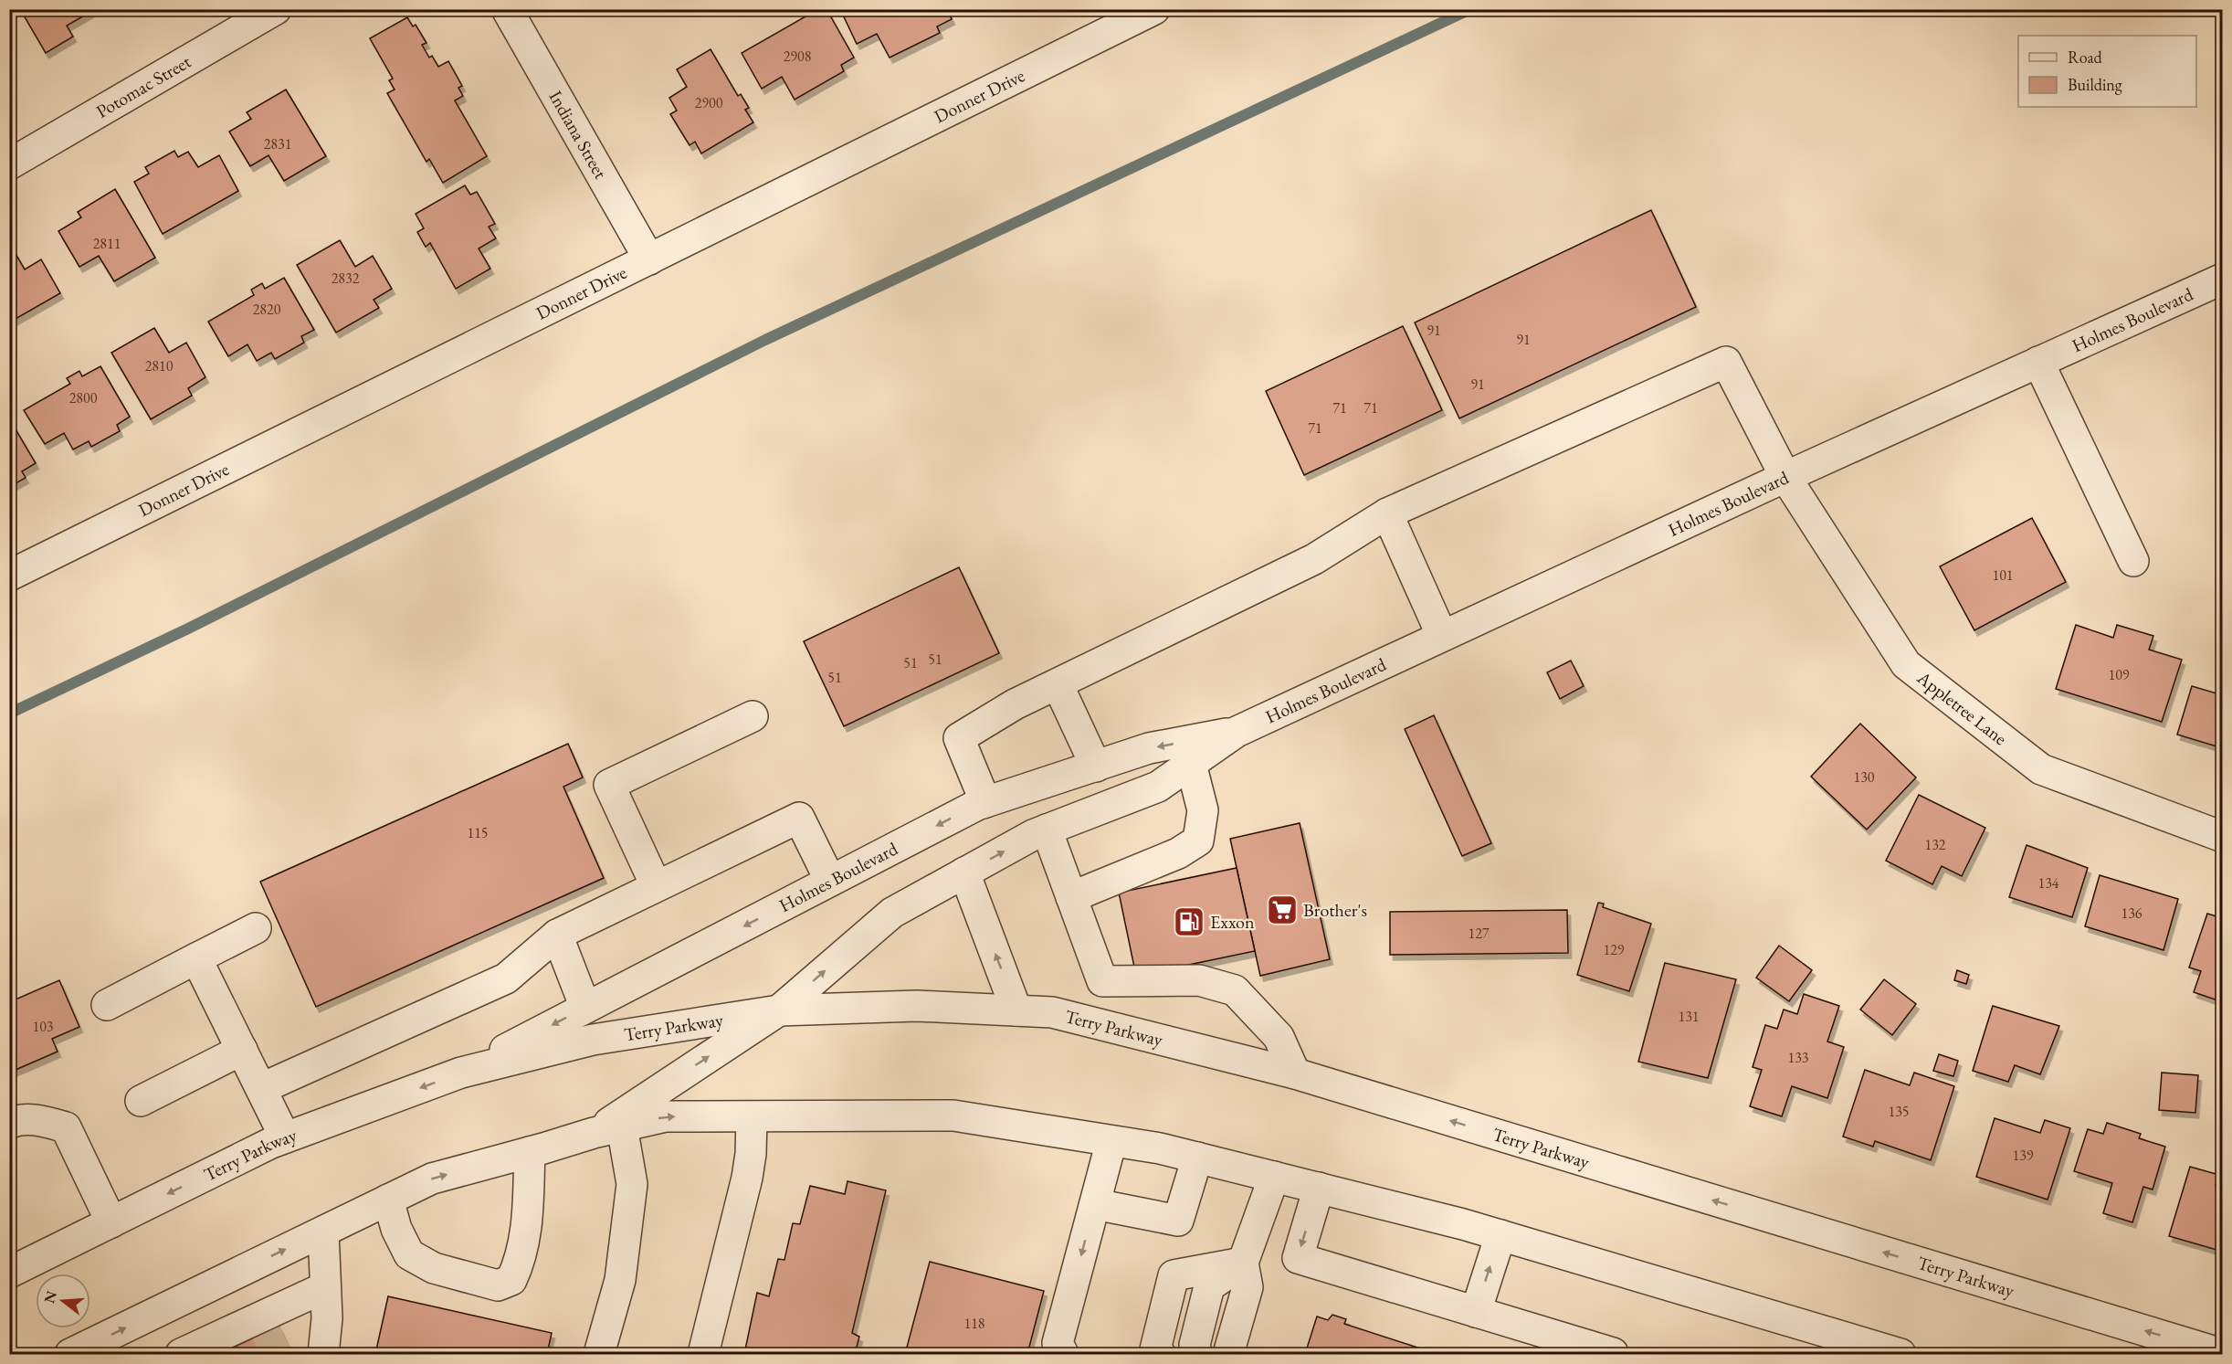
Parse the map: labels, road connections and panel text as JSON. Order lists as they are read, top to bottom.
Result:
{
  "streets": {
    "street": [
      "Potomac Street",
      "Donner Drive",
      "Indiana Street",
      "Holmes Boulevard",
      "Appletree Lane",
      "Terry Parkway"
    ]
  },
  "crossings": [
    ["Donner Drive", "Indiana Street"],
    ["Holmes Boulevard", "Appletree Lane"],
    ["Holmes Boulevard", "Terry Parkway"]
  ],
  "places": {
    "supermarket": ["Brother's"],
    "fuel station": ["Exxon"]
  },
  "house_numbers": [
    "2908",
    "2900",
    "2831",
    "2811",
    "2832",
    "2820",
    "91",
    "91",
    "2810",
    "91",
    "2800",
    "71",
    "71",
    "71",
    "101",
    "51",
    "51",
    "109",
    "51",
    "130",
    "115",
    "132",
    "134",
    "136",
    "127",
    "129",
    "131",
    "103",
    "133",
    "135",
    "139",
    "118"
  ],
  "legend": ["Road", "Building"],
  "north": "left"
}
